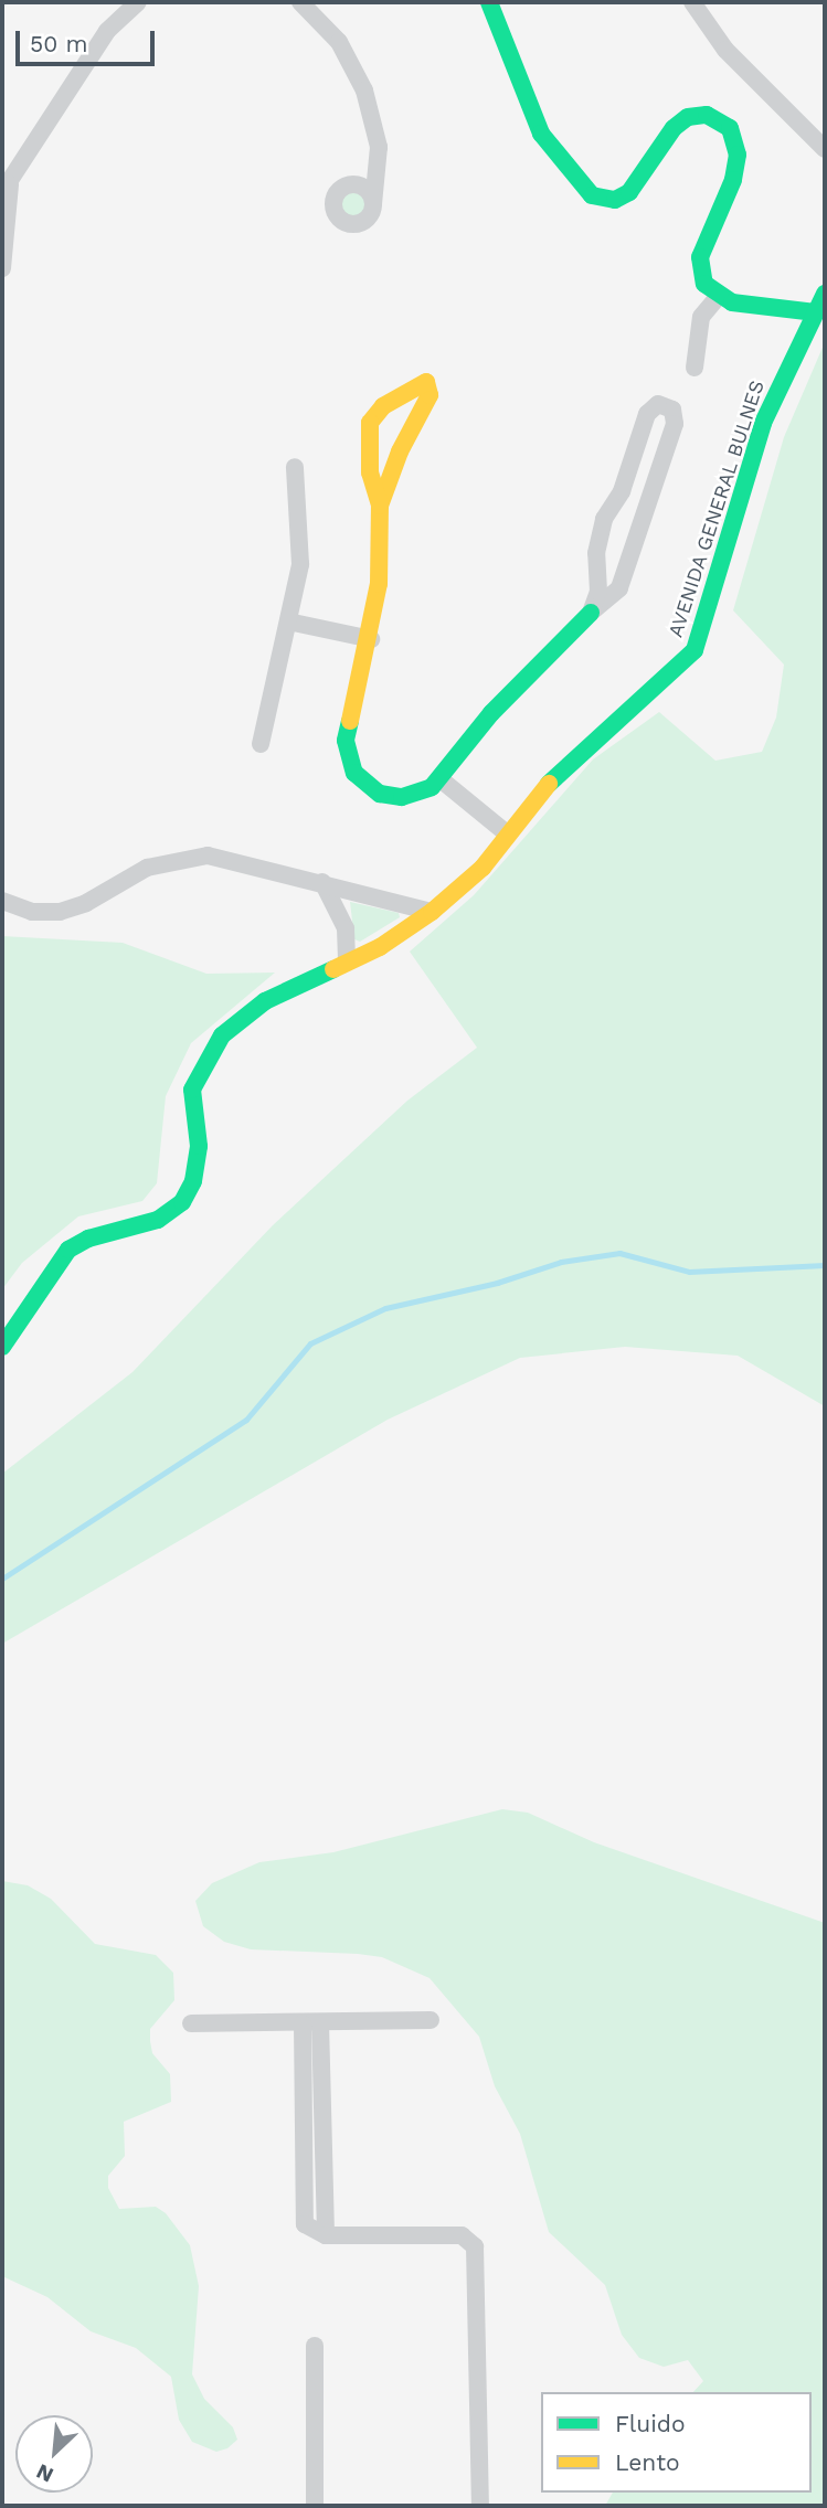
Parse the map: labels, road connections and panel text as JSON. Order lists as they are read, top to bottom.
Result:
{
  "streets": {
    "street": ["AVENIDA GENERAL BULNES"]
  },
  "legend": ["Fluido", "Lento"],
  "scale_bar": "50 m",
  "north": "bottom left"
}
